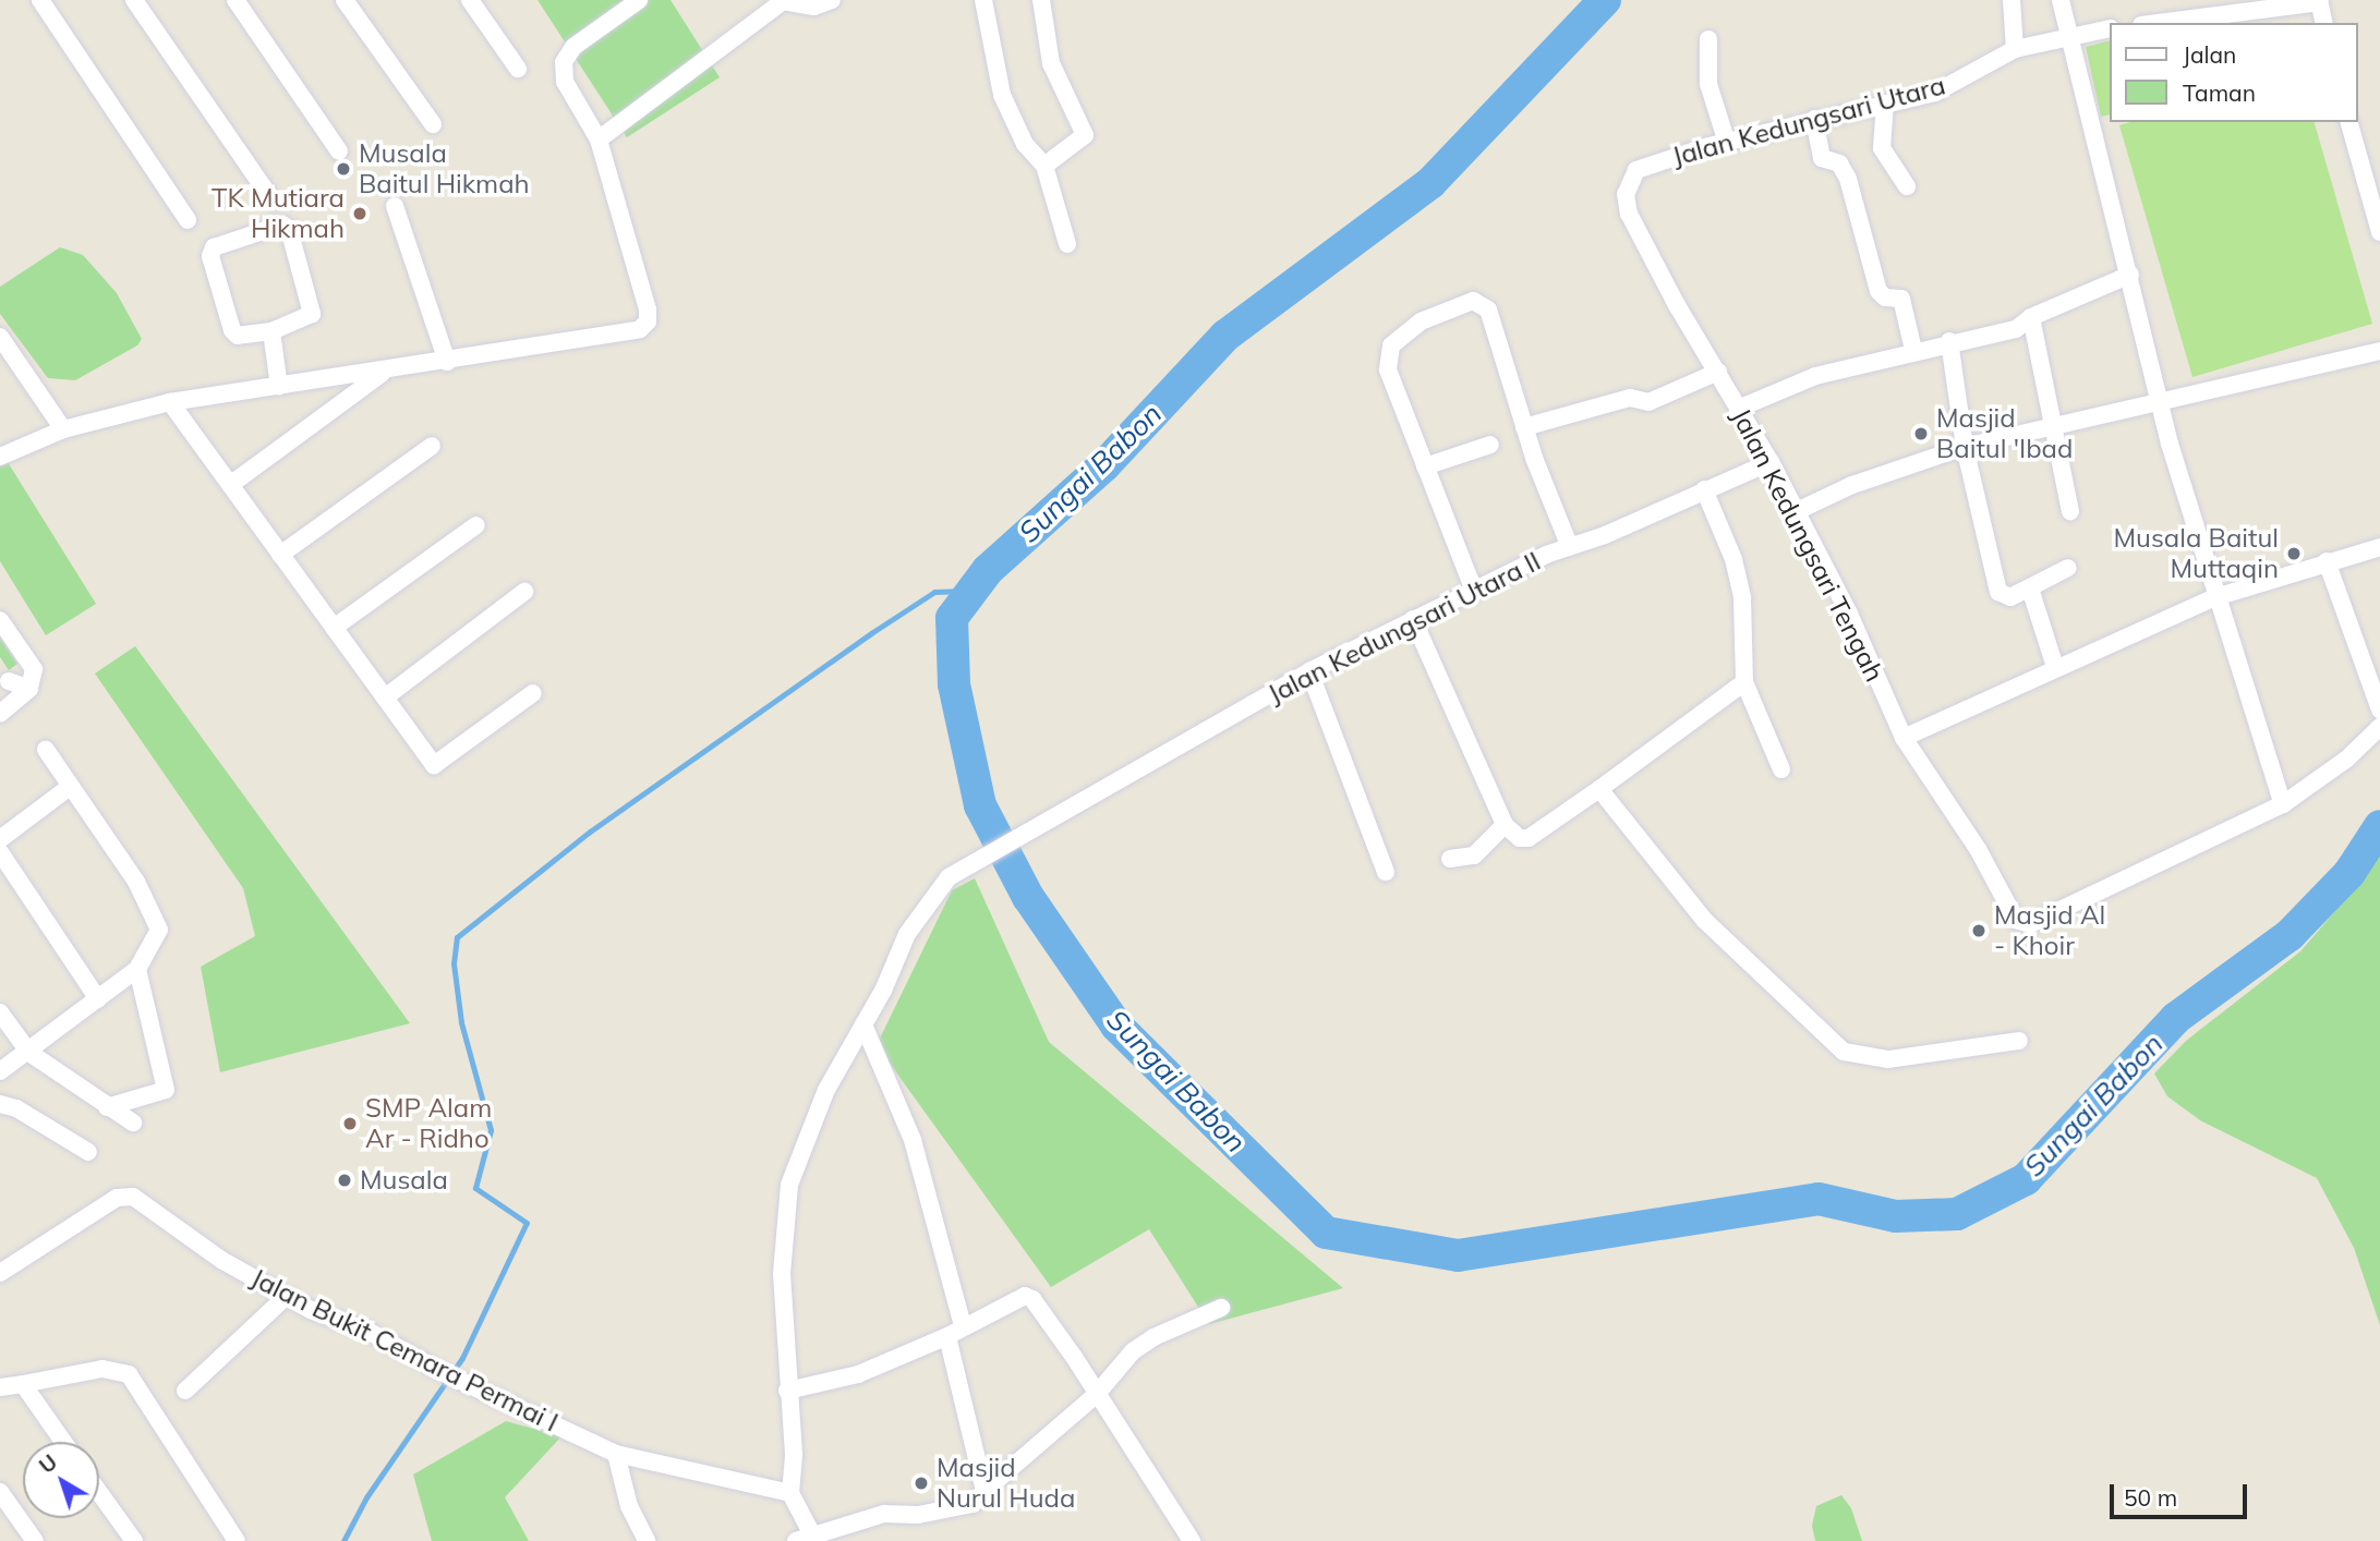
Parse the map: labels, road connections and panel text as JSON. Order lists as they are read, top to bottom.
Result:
{
  "streets": {
    "street": [
      "Jalan Kedungsari Utara",
      "Jalan Kedungsari Tengah",
      "Jalan Kedungsari Utara II",
      "Jalan Bukit Cemara Permai I"
    ]
  },
  "crossings": [
    ["Jalan Kedungsari Utara", "Jalan Kedungsari Tengah"],
    ["Jalan Kedungsari Tengah", "Jalan Kedungsari Utara II"],
    ["Jalan Kedungsari Utara II", "Jalan Bukit Cemara Permai I"]
  ],
  "water": ["Sungai Babon"],
  "places": [
    "Musala Baitul Hikmah",
    "TK Mutiara Hikmah",
    "Masjid Baitul 'Ibad",
    "Musala Baitul Muttaqin",
    "Masjid Al - Khoir",
    "SMP Alam Ar - Ridho",
    "Musala",
    "Masjid Nurul Huda"
  ],
  "legend": ["Jalan", "Taman"],
  "scale_bar": "50 m",
  "north": "top left"
}
